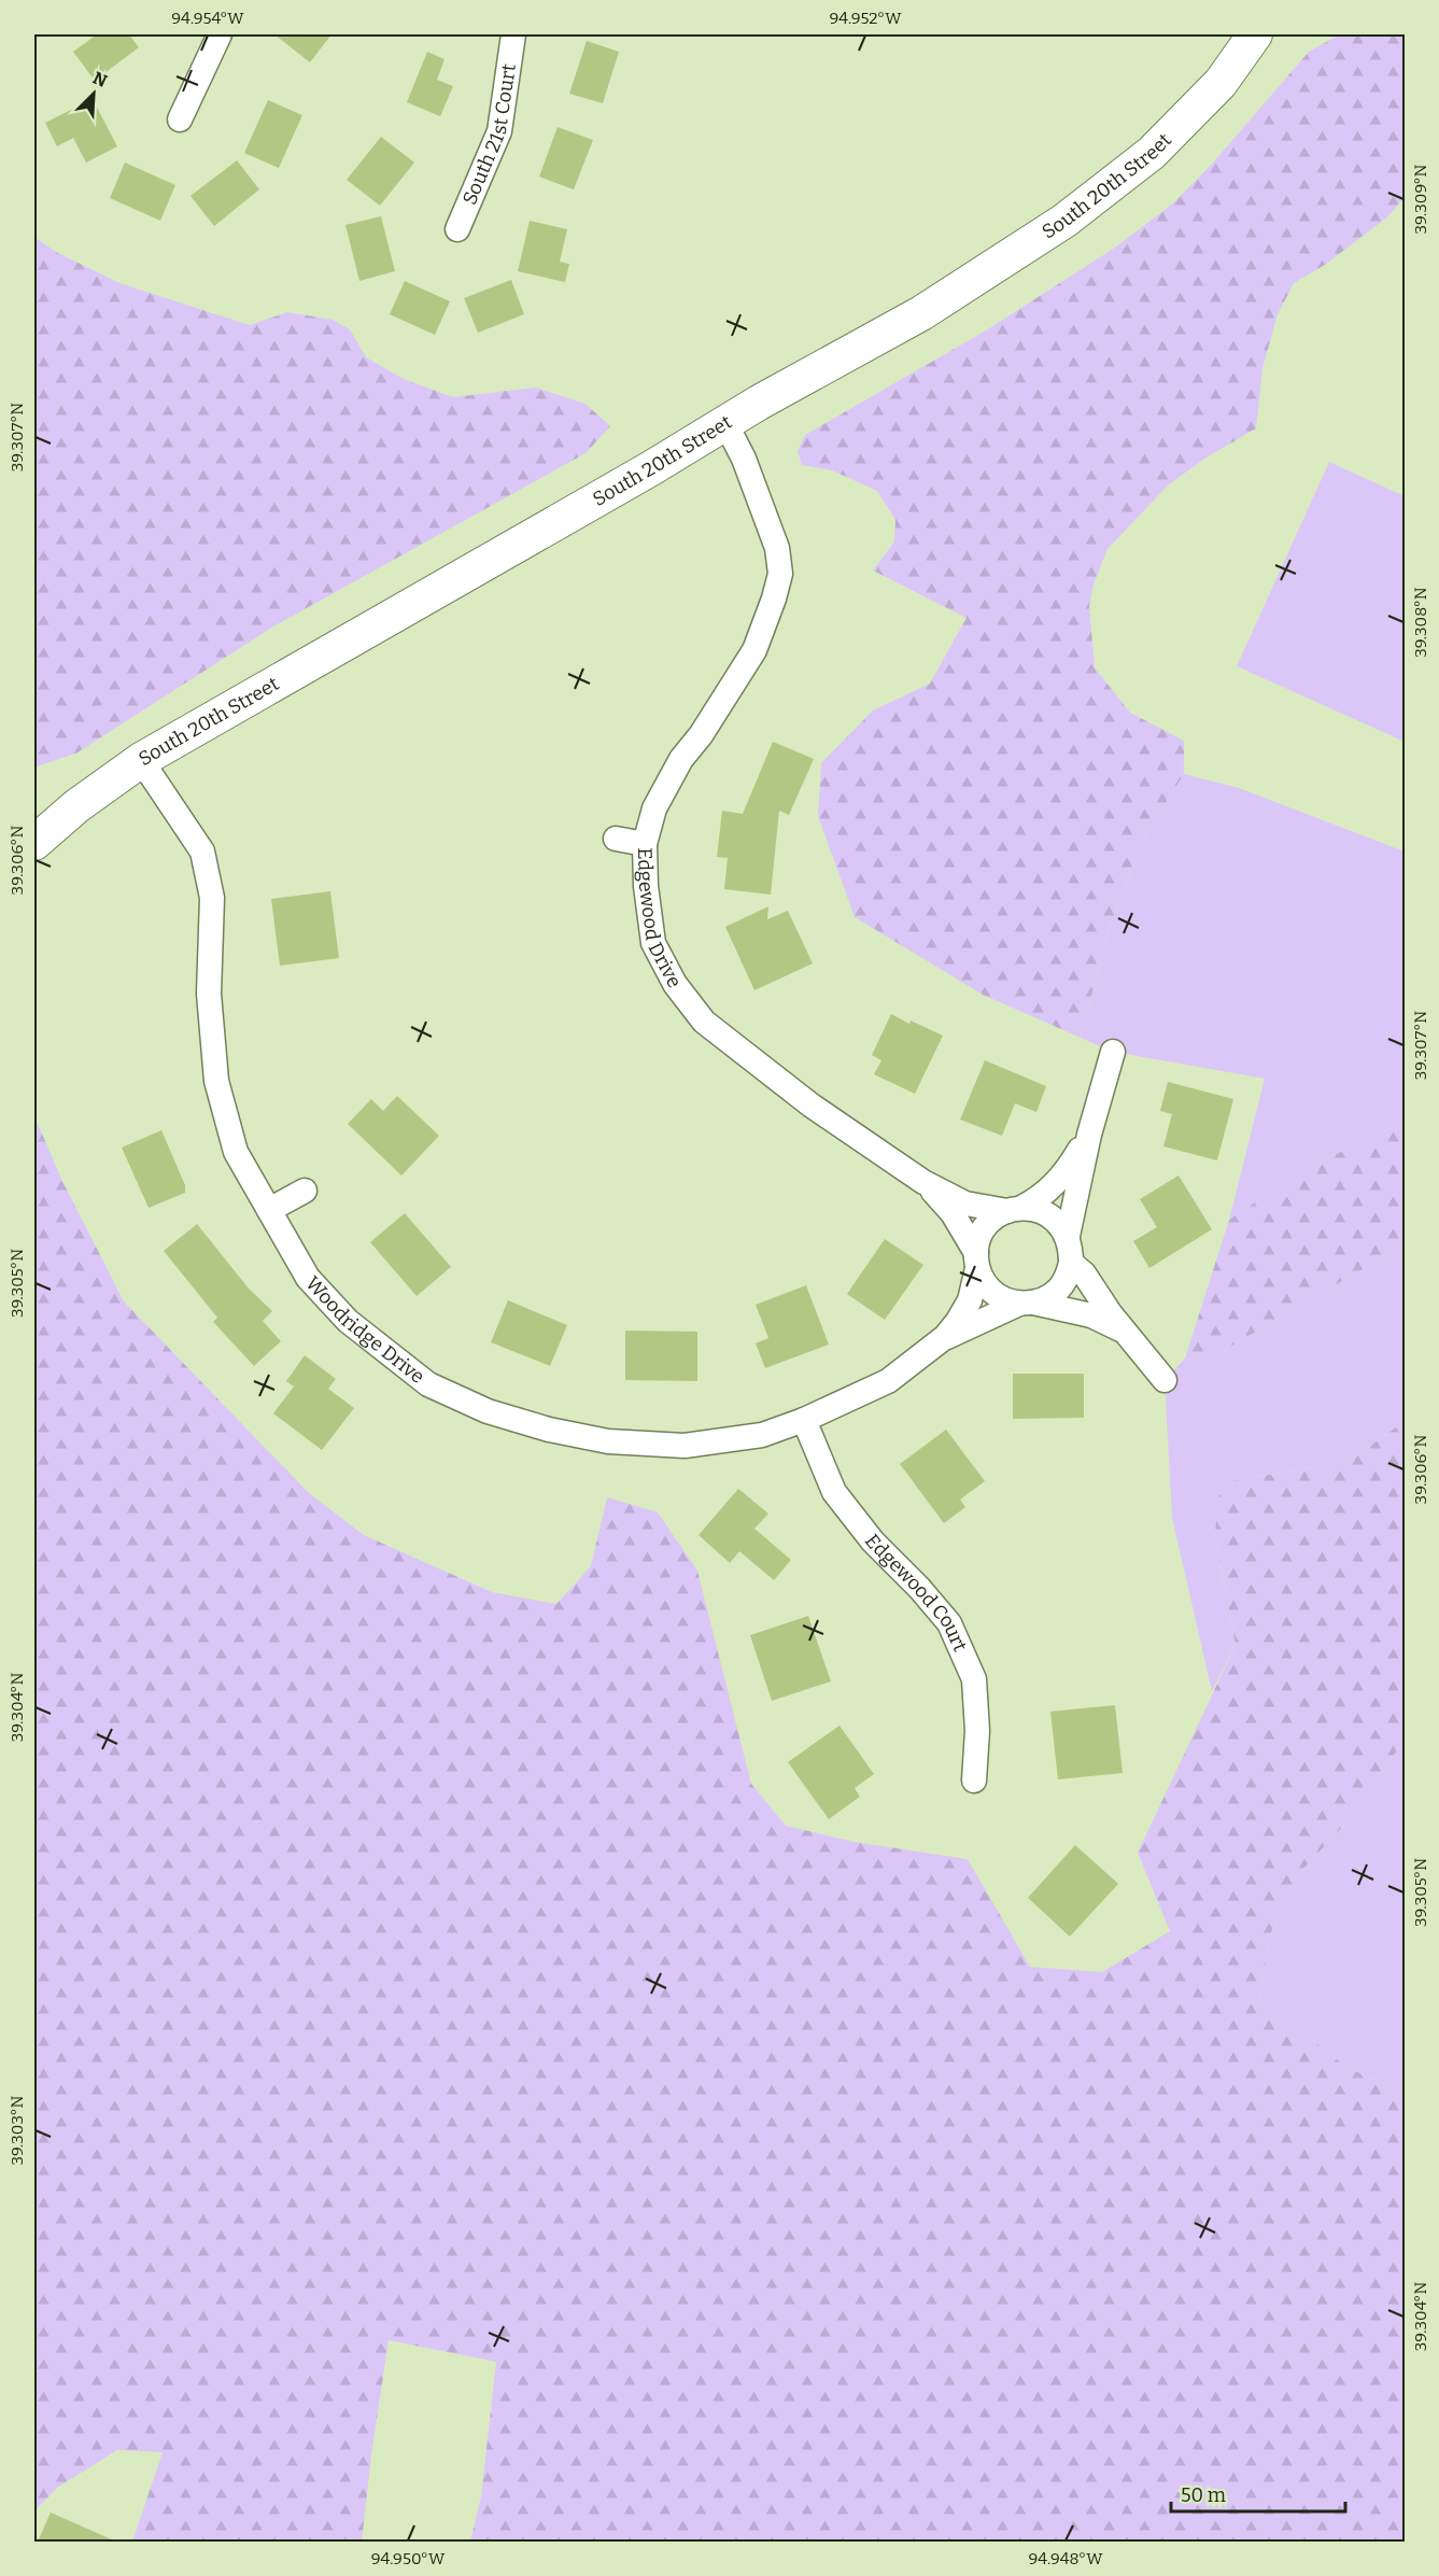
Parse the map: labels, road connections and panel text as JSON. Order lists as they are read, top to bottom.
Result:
{
  "streets": {
    "main road": ["South 20th Street"],
    "street": [
      "South 21st Court",
      "Edgewood Drive",
      "Woodridge Drive",
      "Edgewood Court"
    ]
  },
  "crossings": [
    ["South 20th Street", "Edgewood Drive"],
    ["South 20th Street", "Woodridge Drive"],
    ["Woodridge Drive", "Edgewood Court"]
  ],
  "scale_bar": "50 m",
  "north": "top right",
  "coordinates": [
    "94.954°W",
    "94.952°W",
    "39.309°N",
    "39.307°N",
    "39.308°N",
    "39.306°N",
    "39.305°N",
    "39.304°N",
    "39.303°N",
    "94.950°W",
    "94.948°W"
  ]
}
